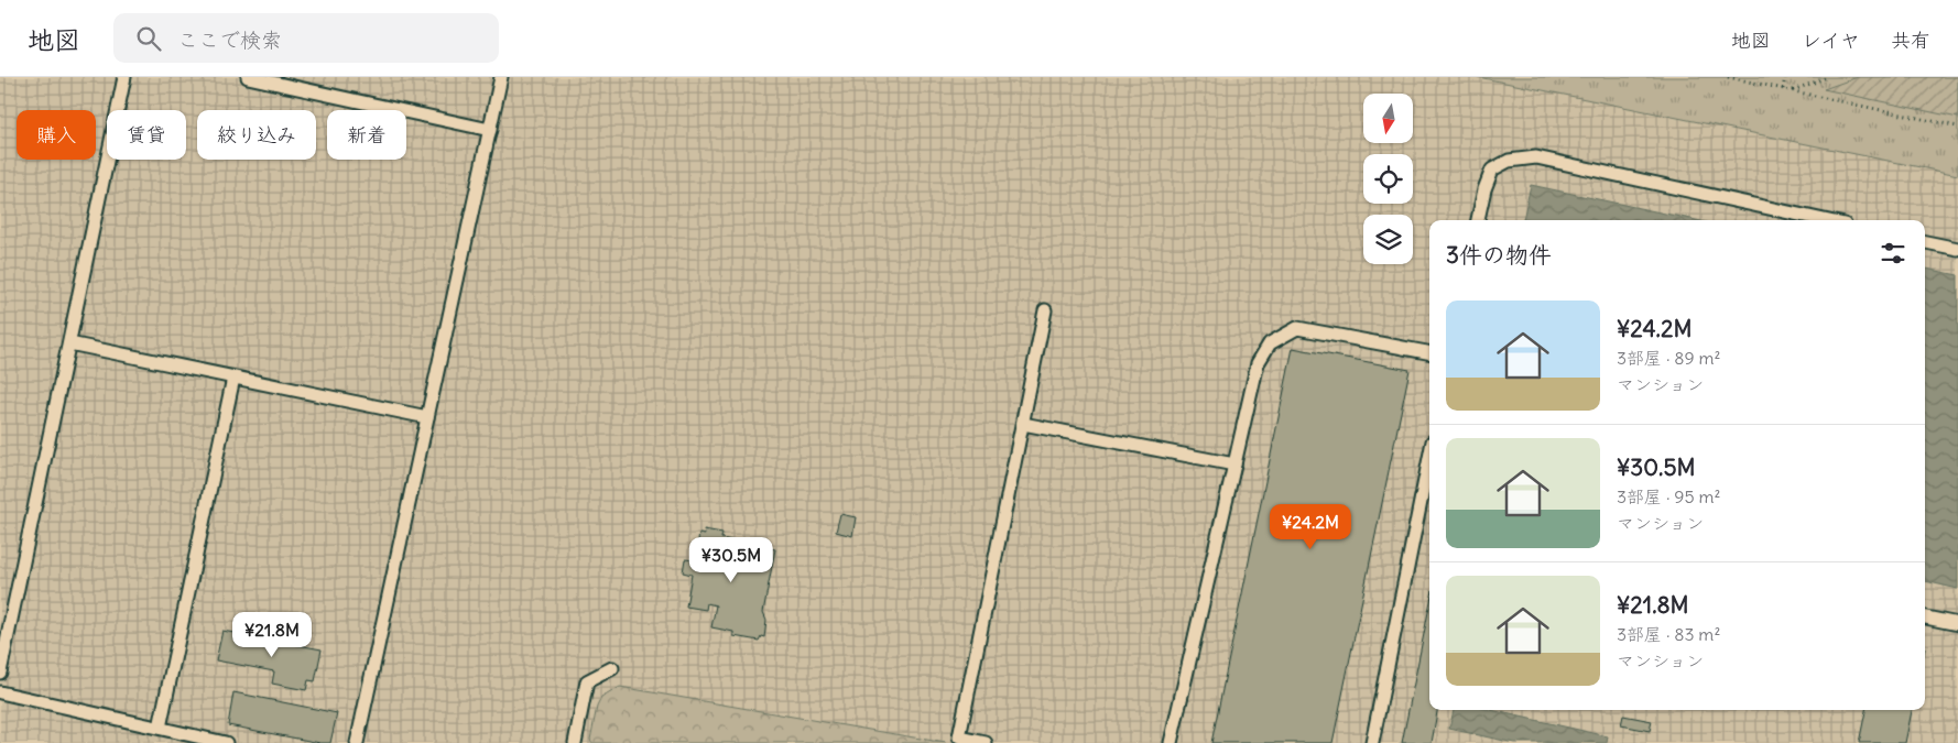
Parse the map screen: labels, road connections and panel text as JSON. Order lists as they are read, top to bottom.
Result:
{
  "north": "bottom",
  "page": {
    "header": "地図",
    "search": "ここで検索",
    "nav": ["地図", "レイヤ", "共有"],
    "chip": [
      "購入",
      "賃貸",
      "絞り込み",
      "新着"
    ],
    "heading": "3件の物件",
    "list": [
      {
        "name": "¥24.2M",
        "note": "3部屋 · 89 m² · マンション"
      },
      {
        "name": "¥30.5M",
        "note": "3部屋 · 95 m² · マンション"
      },
      {
        "name": "¥21.8M",
        "note": "3部屋 · 83 m² · マンション"
      }
    ],
    "price": ["¥24.2M", "¥30.5M", "¥21.8M"]
  }
}
